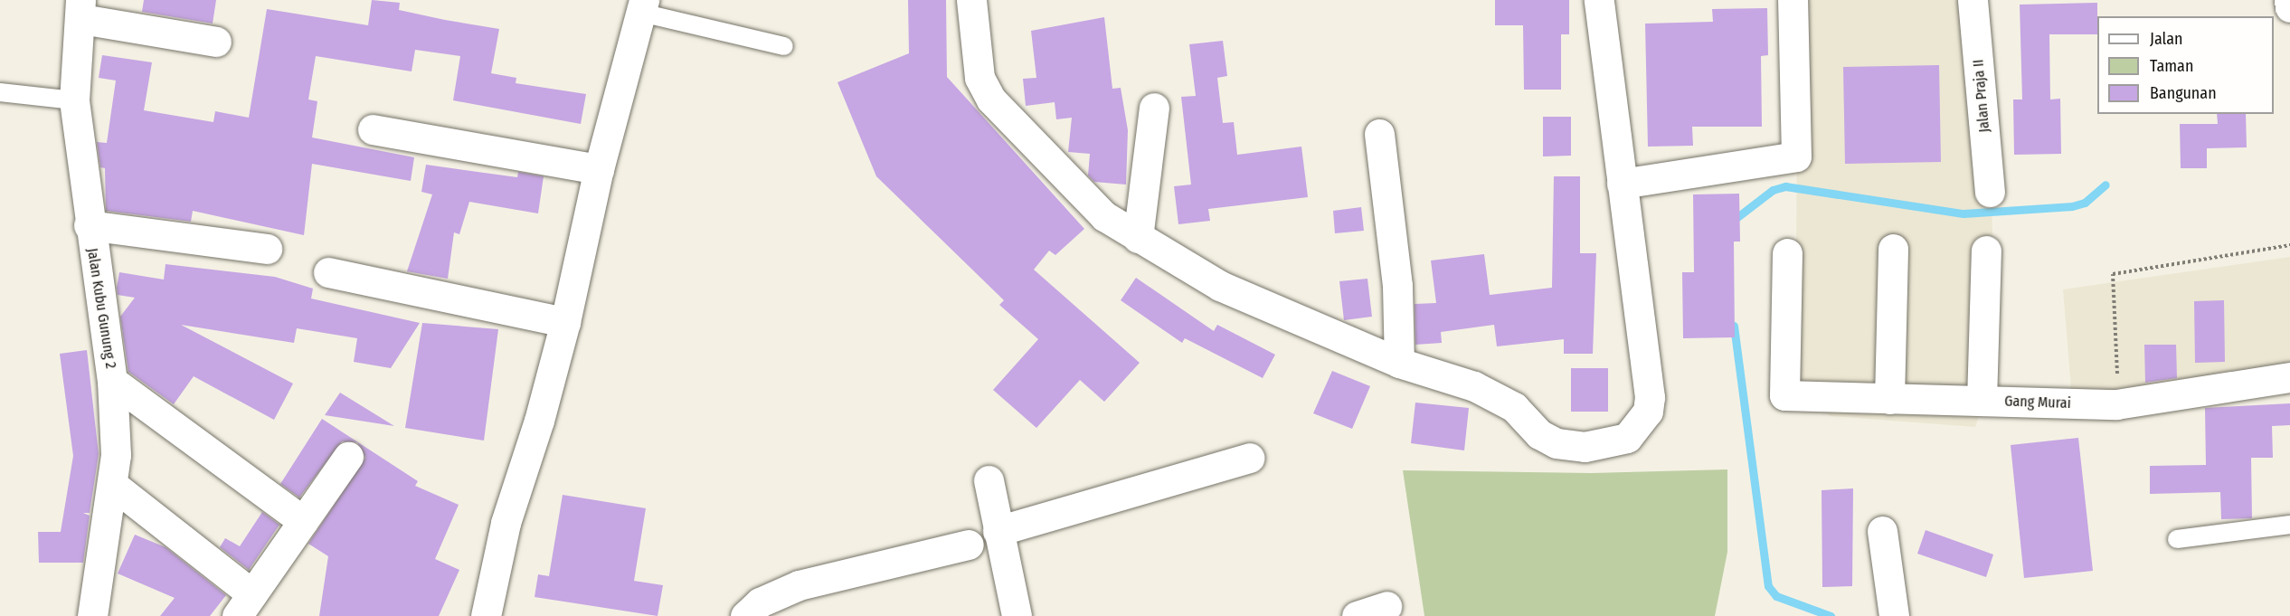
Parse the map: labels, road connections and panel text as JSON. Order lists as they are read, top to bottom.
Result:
{
  "streets": {
    "street": ["Jalan Praja II", "Jalan Kubu Gunung 2", "Gang Murai"]
  },
  "legend": ["Jalan", "Taman", "Bangunan"]
}
